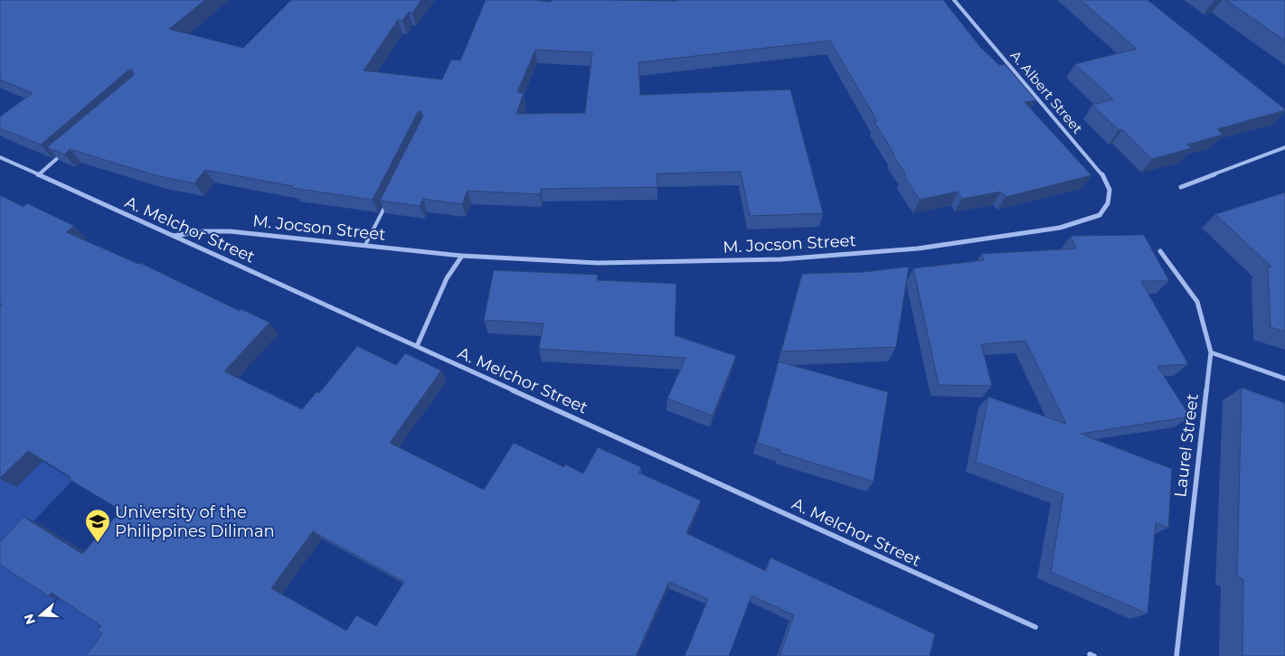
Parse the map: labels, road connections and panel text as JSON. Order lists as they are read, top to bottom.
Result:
{
  "streets": {
    "street": [
      "A. Albert Street",
      "M. Jocson Street",
      "A. Melchor Street",
      "Laurel Street"
    ]
  },
  "crossings": [
    ["A. Albert Street", "M. Jocson Street"],
    ["M. Jocson Street", "A. Melchor Street"]
  ],
  "places": {
    "school or university": ["University of the Philippines Diliman"]
  },
  "north": "left"
}
